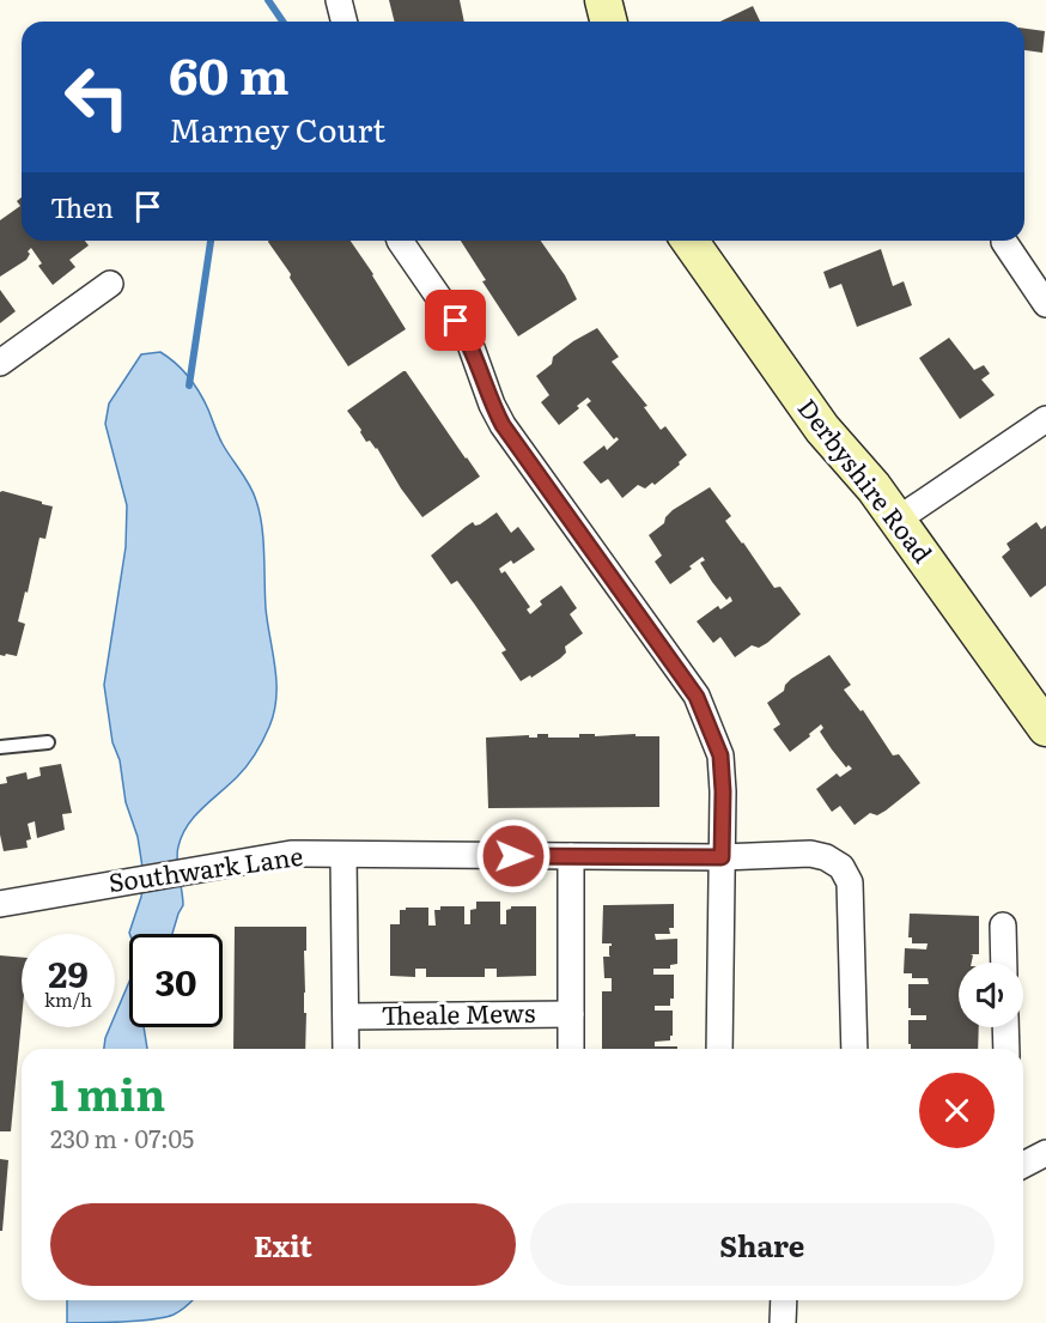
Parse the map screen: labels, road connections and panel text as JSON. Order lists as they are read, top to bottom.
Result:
{
  "streets": {
    "street": ["Derbyshire Road", "Southwark Lane", "Theale Mews"]
  },
  "page": {
    "turn": ["60 m", "Marney Court"],
    "then": "Then",
    "speed": "29 km/h",
    "limit": "30",
    "heading": ["1 min", "230 m · 07:05"],
    "buttons": ["Exit", "Share"]
  }
}
